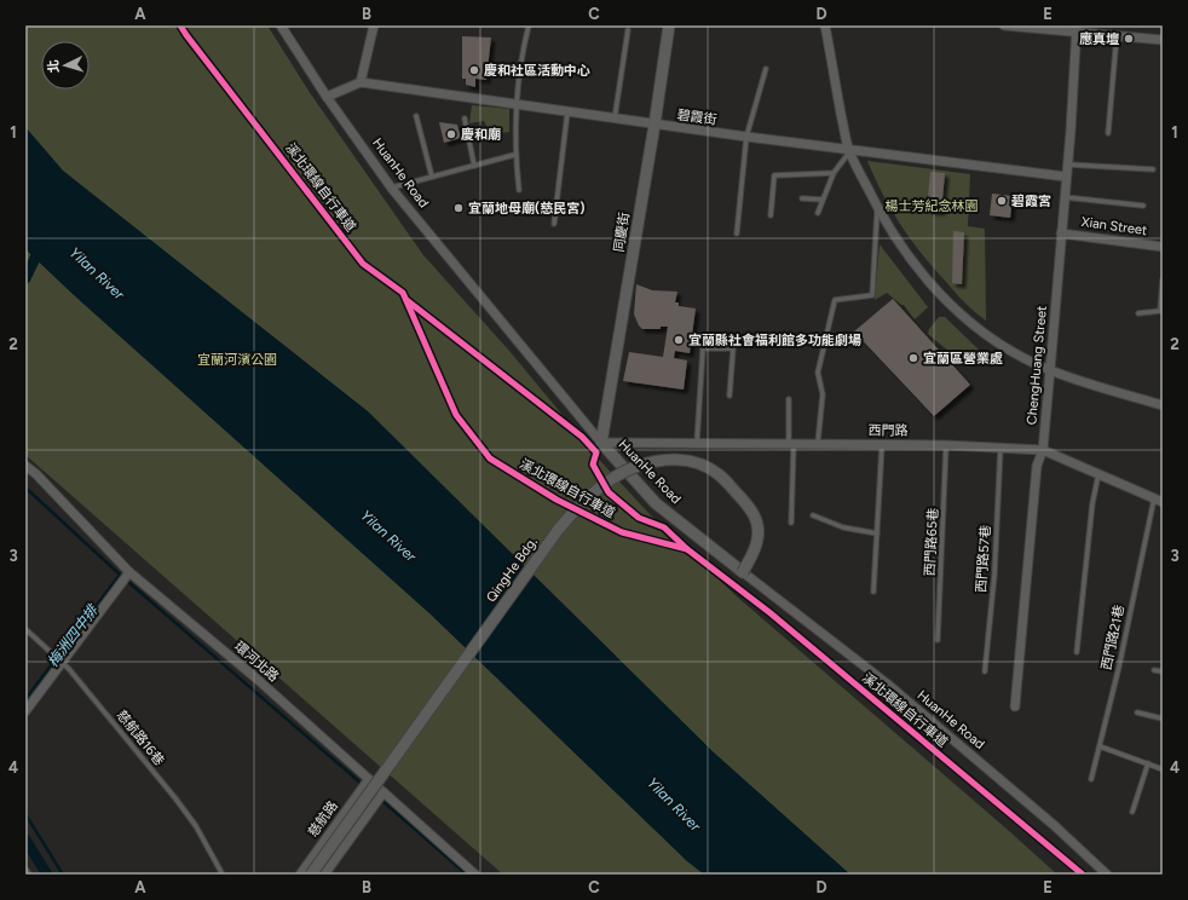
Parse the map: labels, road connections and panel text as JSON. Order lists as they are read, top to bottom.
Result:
{
  "streets": {
    "street": [
      "碧霞街",
      "HuanHe Road",
      "Xian Street",
      "同慶街",
      "ChengHuang Street",
      "西門路",
      "QingHe Bdg.",
      "環河北路",
      "慈航路"
    ],
    "lane": [
      "西門路65巷",
      "西門路57巷",
      "西門路21巷",
      "慈航路16巷"
    ],
    "cycle path": ["溪北環線自行車道"]
  },
  "crossings": [
    ["碧霞街", "同慶街"],
    ["碧霞街", "ChengHuang Street"],
    ["HuanHe Road", "同慶街"],
    ["HuanHe Road", "西門路"],
    ["HuanHe Road", "QingHe Bdg."],
    ["Xian Street", "ChengHuang Street"],
    ["同慶街", "西門路"],
    ["ChengHuang Street", "西門路"],
    ["西門路", "西門路65巷"],
    ["西門路", "西門路57巷"],
    ["西門路", "西門路21巷"],
    ["環河北路", "慈航路"]
  ],
  "water": ["Yilan River", "梅洲四中排"],
  "parks": ["楊士芳紀念林園", "宜蘭河濱公園"],
  "places": [
    "應真壇",
    "慶和社區活動中心",
    "慶和廟",
    "碧霞宮",
    "宜蘭地母廟(慈民宮)",
    "宜蘭縣社會福利館多功能劇場",
    "宜蘭區營業處"
  ],
  "north": "left",
  "grid": {
    "columns": [
      "A",
      "B",
      "C",
      "D",
      "E"
    ],
    "rows": [
      "1",
      "2",
      "3",
      "4"
    ]
  }
}
